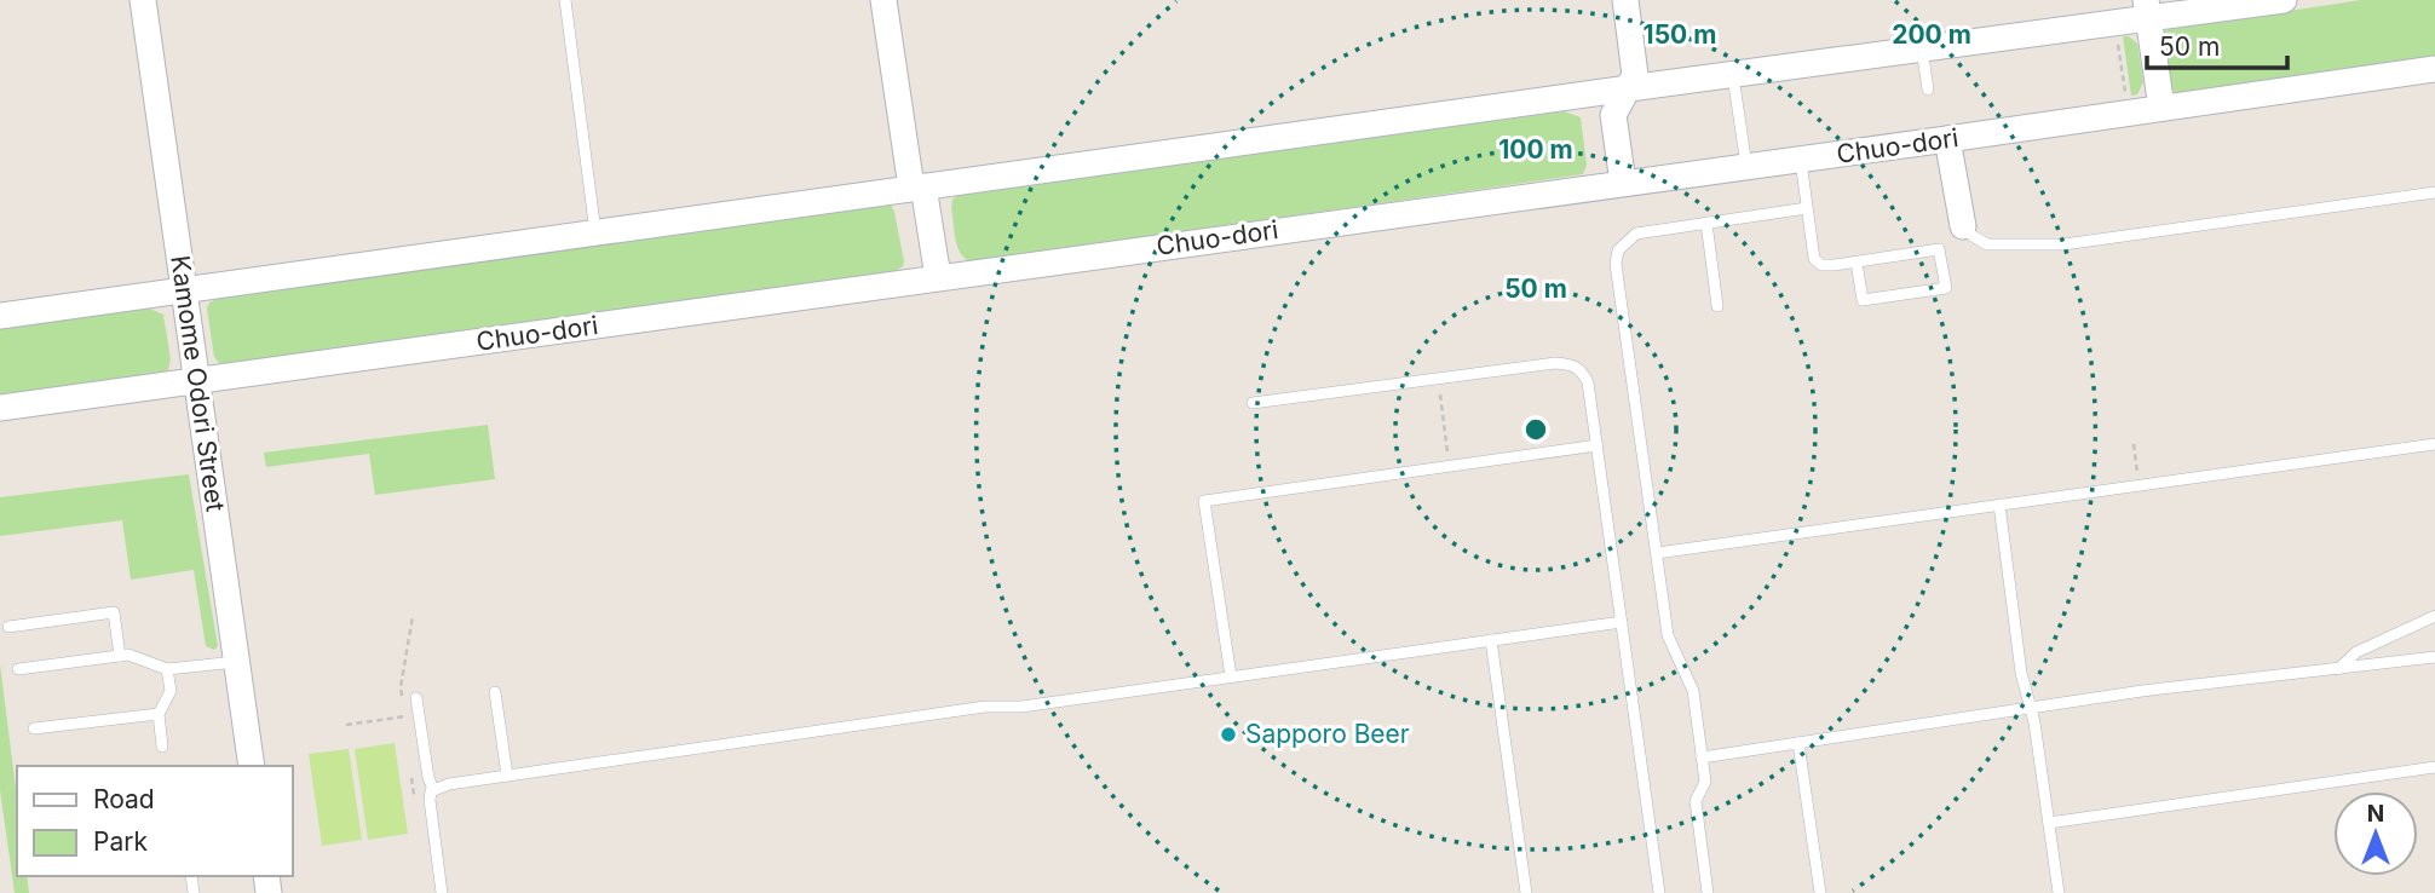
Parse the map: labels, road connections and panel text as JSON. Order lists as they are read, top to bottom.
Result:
{
  "streets": {
    "street": ["Chuo-dori", "Kamome Odori Street"]
  },
  "crossings": [
    ["Chuo-dori", "Kamome Odori Street"]
  ],
  "places": ["Sapporo Beer"],
  "legend": ["Road", "Park"],
  "scale_bar": "50 m",
  "north": "top",
  "rings": [
    "200 m",
    "150 m",
    "100 m",
    "50 m"
  ]
}
